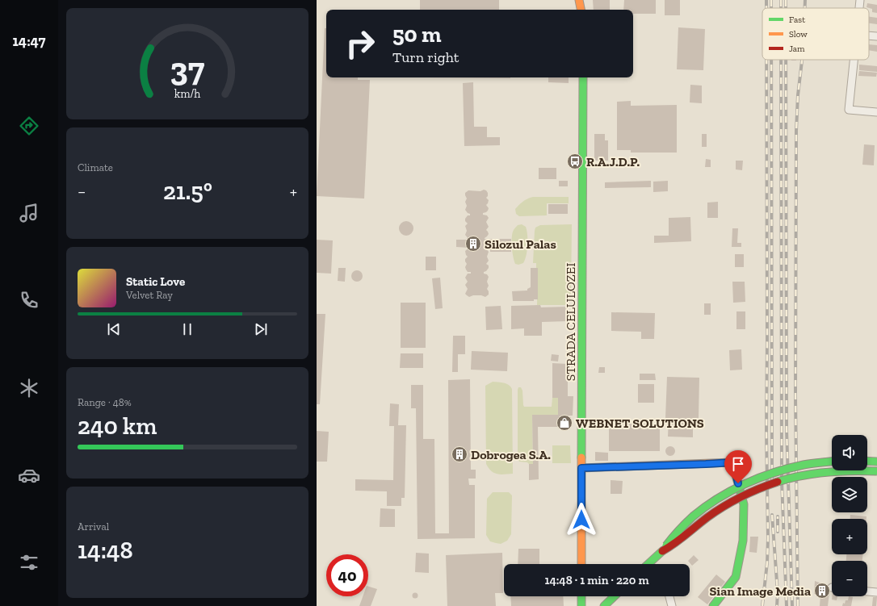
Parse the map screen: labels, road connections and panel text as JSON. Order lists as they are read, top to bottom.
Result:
{
  "streets": {
    "street": ["STRADA CELULOZEI"]
  },
  "places": {
    "bus stop": ["R.A.J.D.P."],
    "building": ["Silozul Palas", "Dobrogea S.A.", "Sian Image Media"],
    "shop": ["WEBNET SOLUTIONS"]
  },
  "legend": ["Fast", "Slow", "Jam"],
  "page": {
    "tabs": "14:47",
    "turn": ["50 m", "Turn right"],
    "tile": [
      "Climate",
      ["Range · 48%", "240 km"],
      ["Arrival", "14:48"]
    ],
    "heat": ["−", "21.5°", "+"],
    "song": ["Static Love", "Velvet Ray"],
    "map_buttons": ["+", "−"],
    "limit": "40",
    "trip": "14:48 · 1 min · 220 m",
    "gauge": ["37", "km/h"]
  }
}
